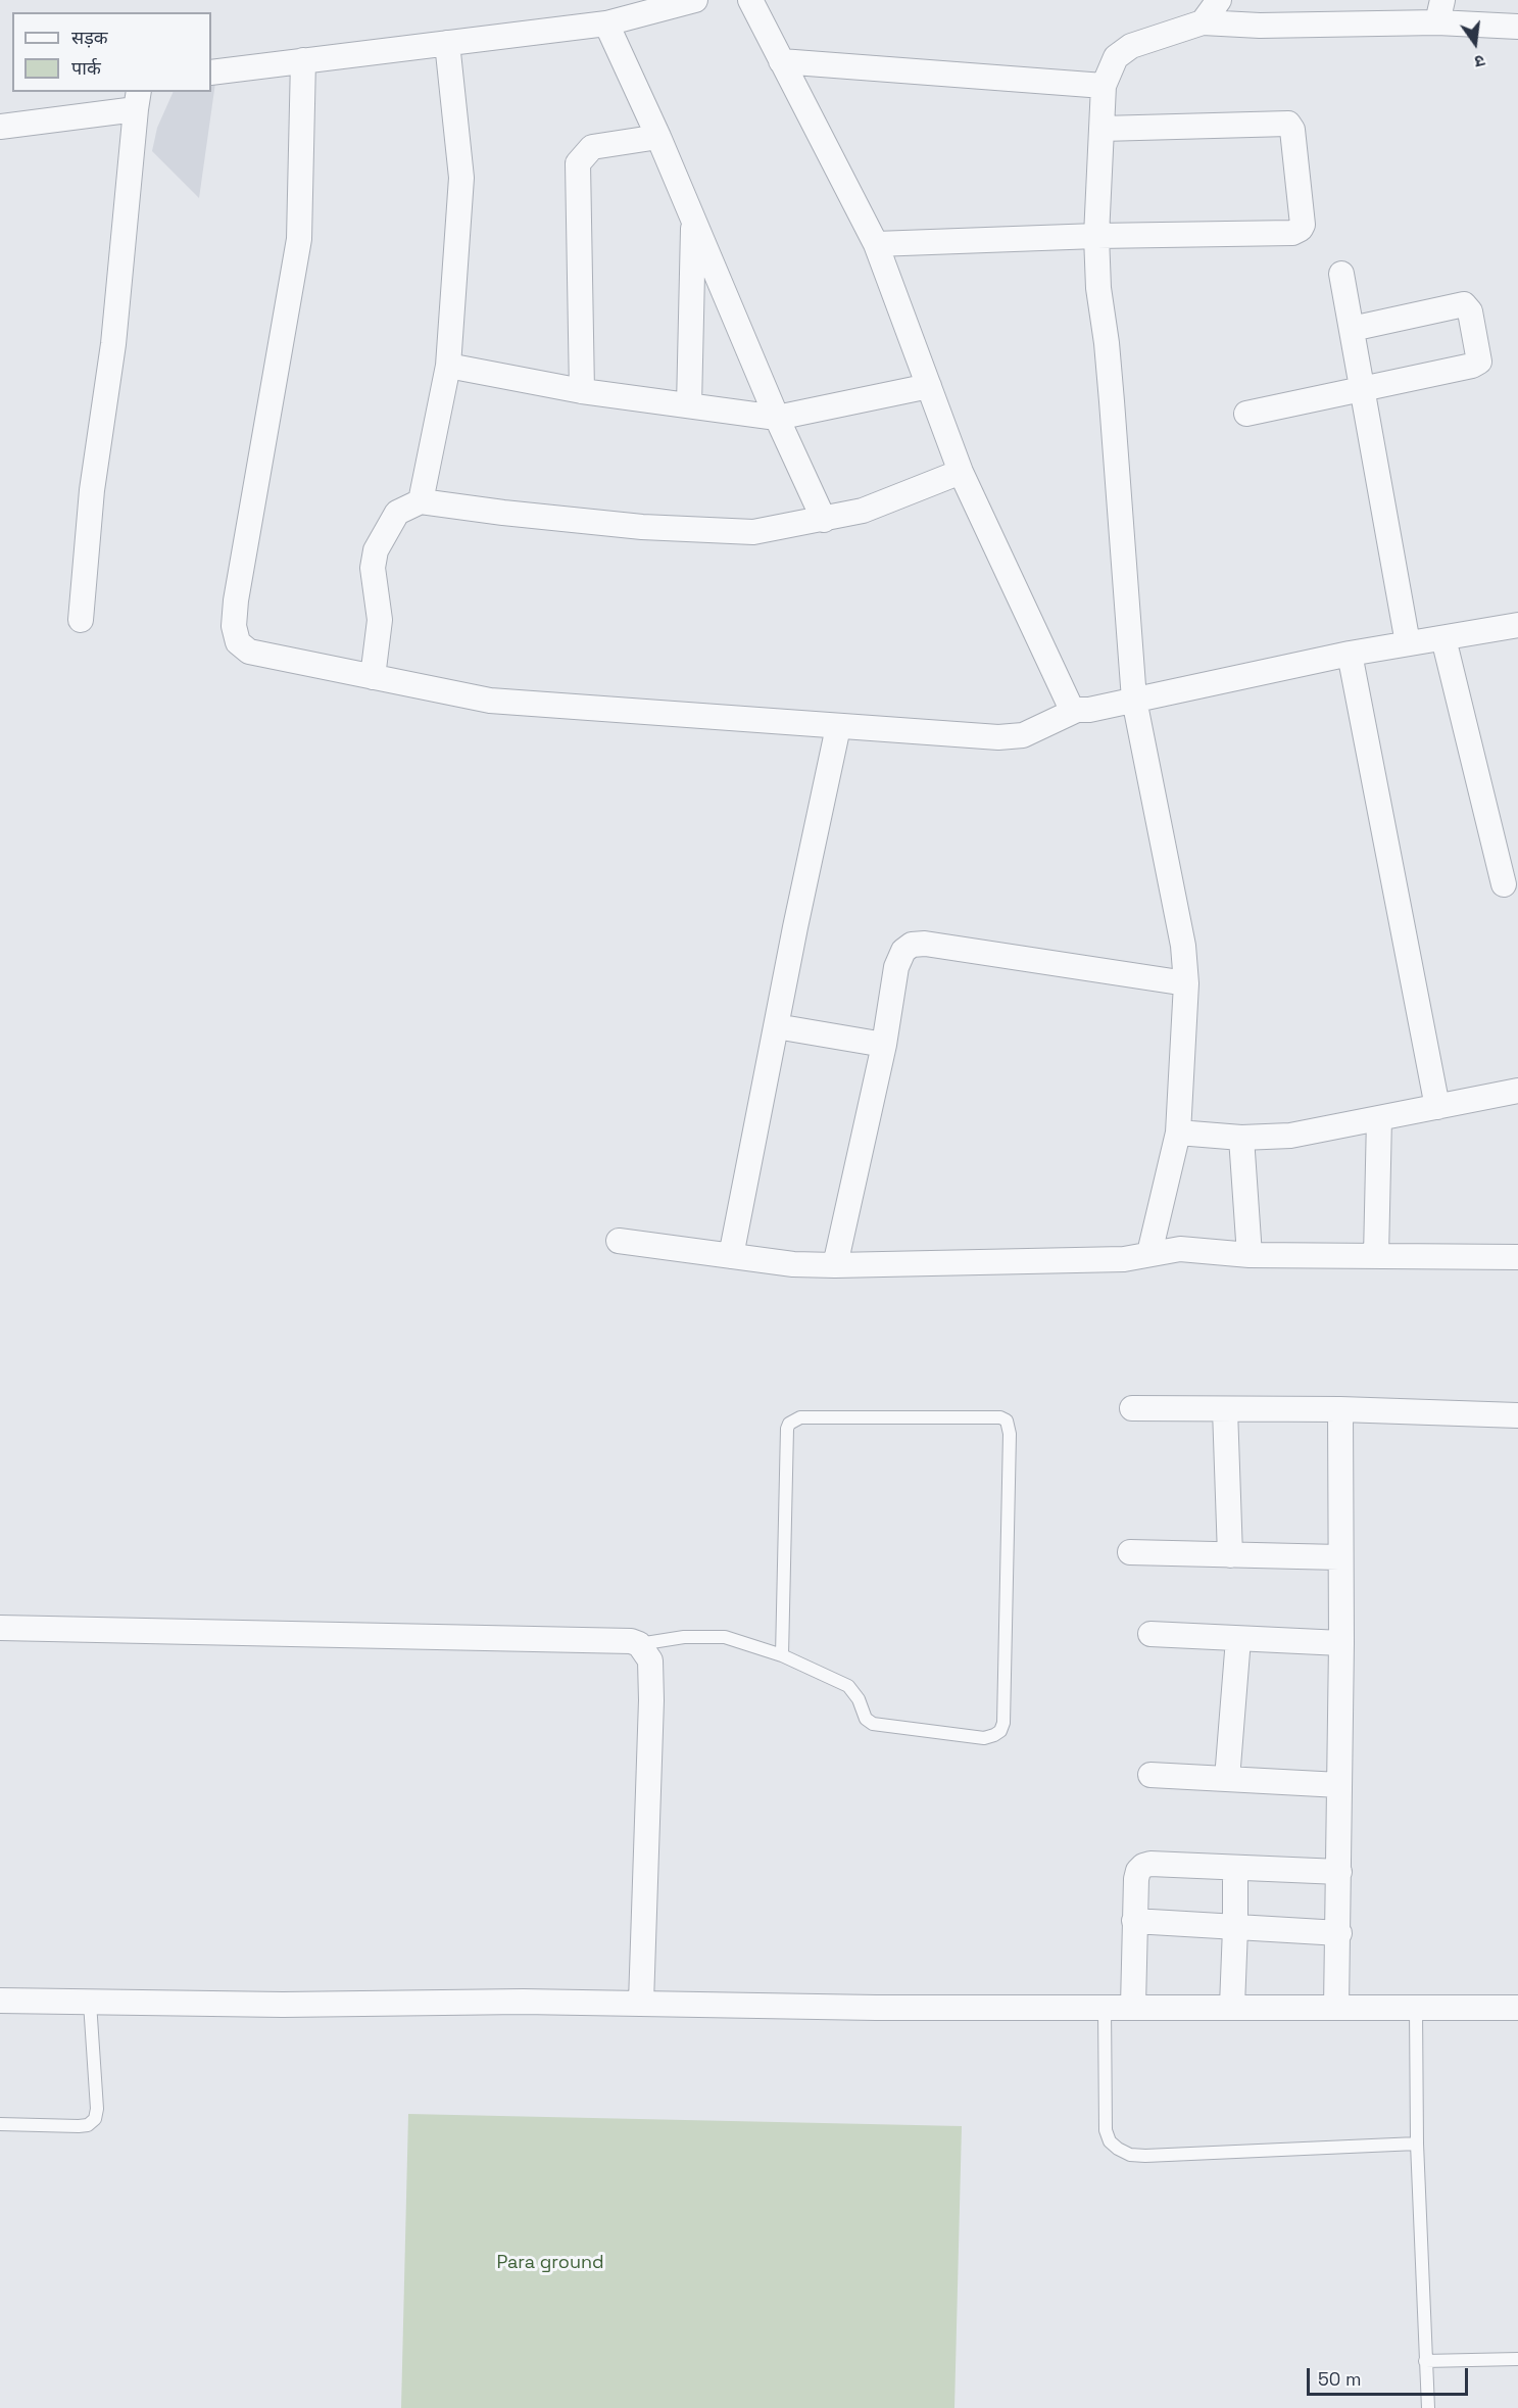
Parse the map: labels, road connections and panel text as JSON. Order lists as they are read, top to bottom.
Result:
{
  "parks": ["Para ground"],
  "legend": ["सड़क", "पार्क"],
  "scale_bar": "50 m",
  "north": "bottom"
}
